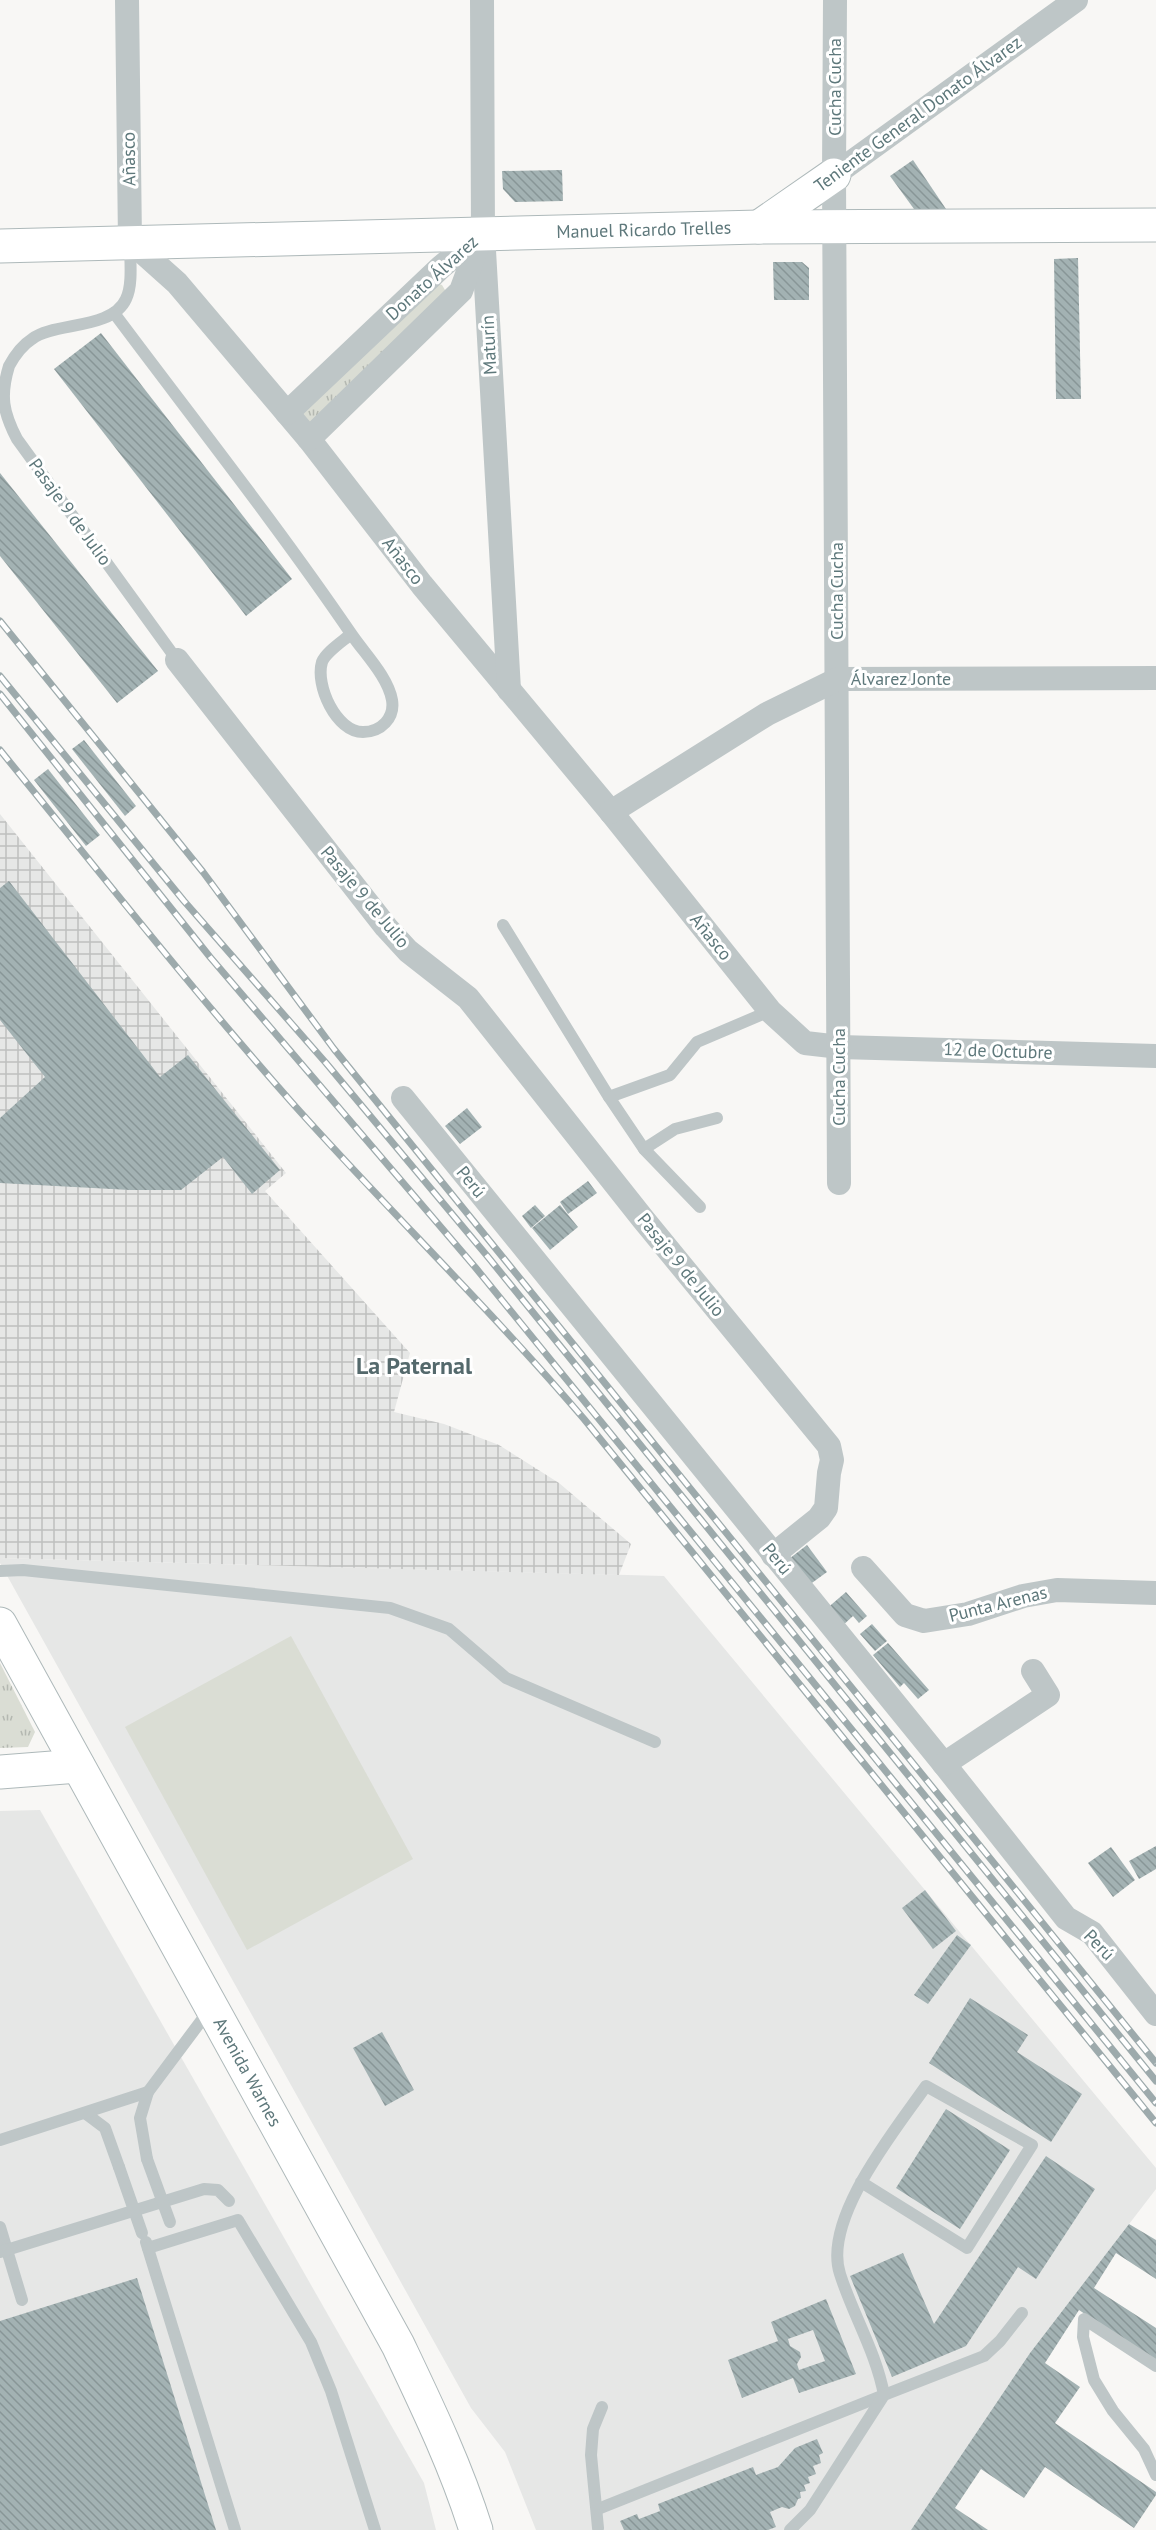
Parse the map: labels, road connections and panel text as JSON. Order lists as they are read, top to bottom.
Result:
{
  "streets": {
    "main road": ["Teniente General Donato Álvarez", "Manuel Ricardo Trelles", "Avenida Warnes"],
    "street": [
      "Cucha Cucha",
      "Añasco",
      "Donato Álvarez",
      "Maturín",
      "Pasaje 9 de Julio",
      "Álvarez Jonte",
      "12 de Octubre",
      "Perú",
      "Punta Arenas"
    ]
  },
  "crossings": [
    ["Cucha Cucha", "Teniente General Donato Álvarez"],
    ["Cucha Cucha", "Añasco"],
    ["Cucha Cucha", "Manuel Ricardo Trelles"],
    ["Cucha Cucha", "Álvarez Jonte"],
    ["Cucha Cucha", "12 de Octubre"],
    ["Teniente General Donato Álvarez", "Manuel Ricardo Trelles"],
    ["Añasco", "Manuel Ricardo Trelles"],
    ["Añasco", "Donato Álvarez"],
    ["Añasco", "Maturín"],
    ["Añasco", "Álvarez Jonte"],
    ["Añasco", "12 de Octubre"],
    ["Manuel Ricardo Trelles", "Donato Álvarez"],
    ["Manuel Ricardo Trelles", "Maturín"],
    ["Donato Álvarez", "Maturín"],
    ["Pasaje 9 de Julio", "Perú"]
  ],
  "districts": ["La Paternal"]
}
